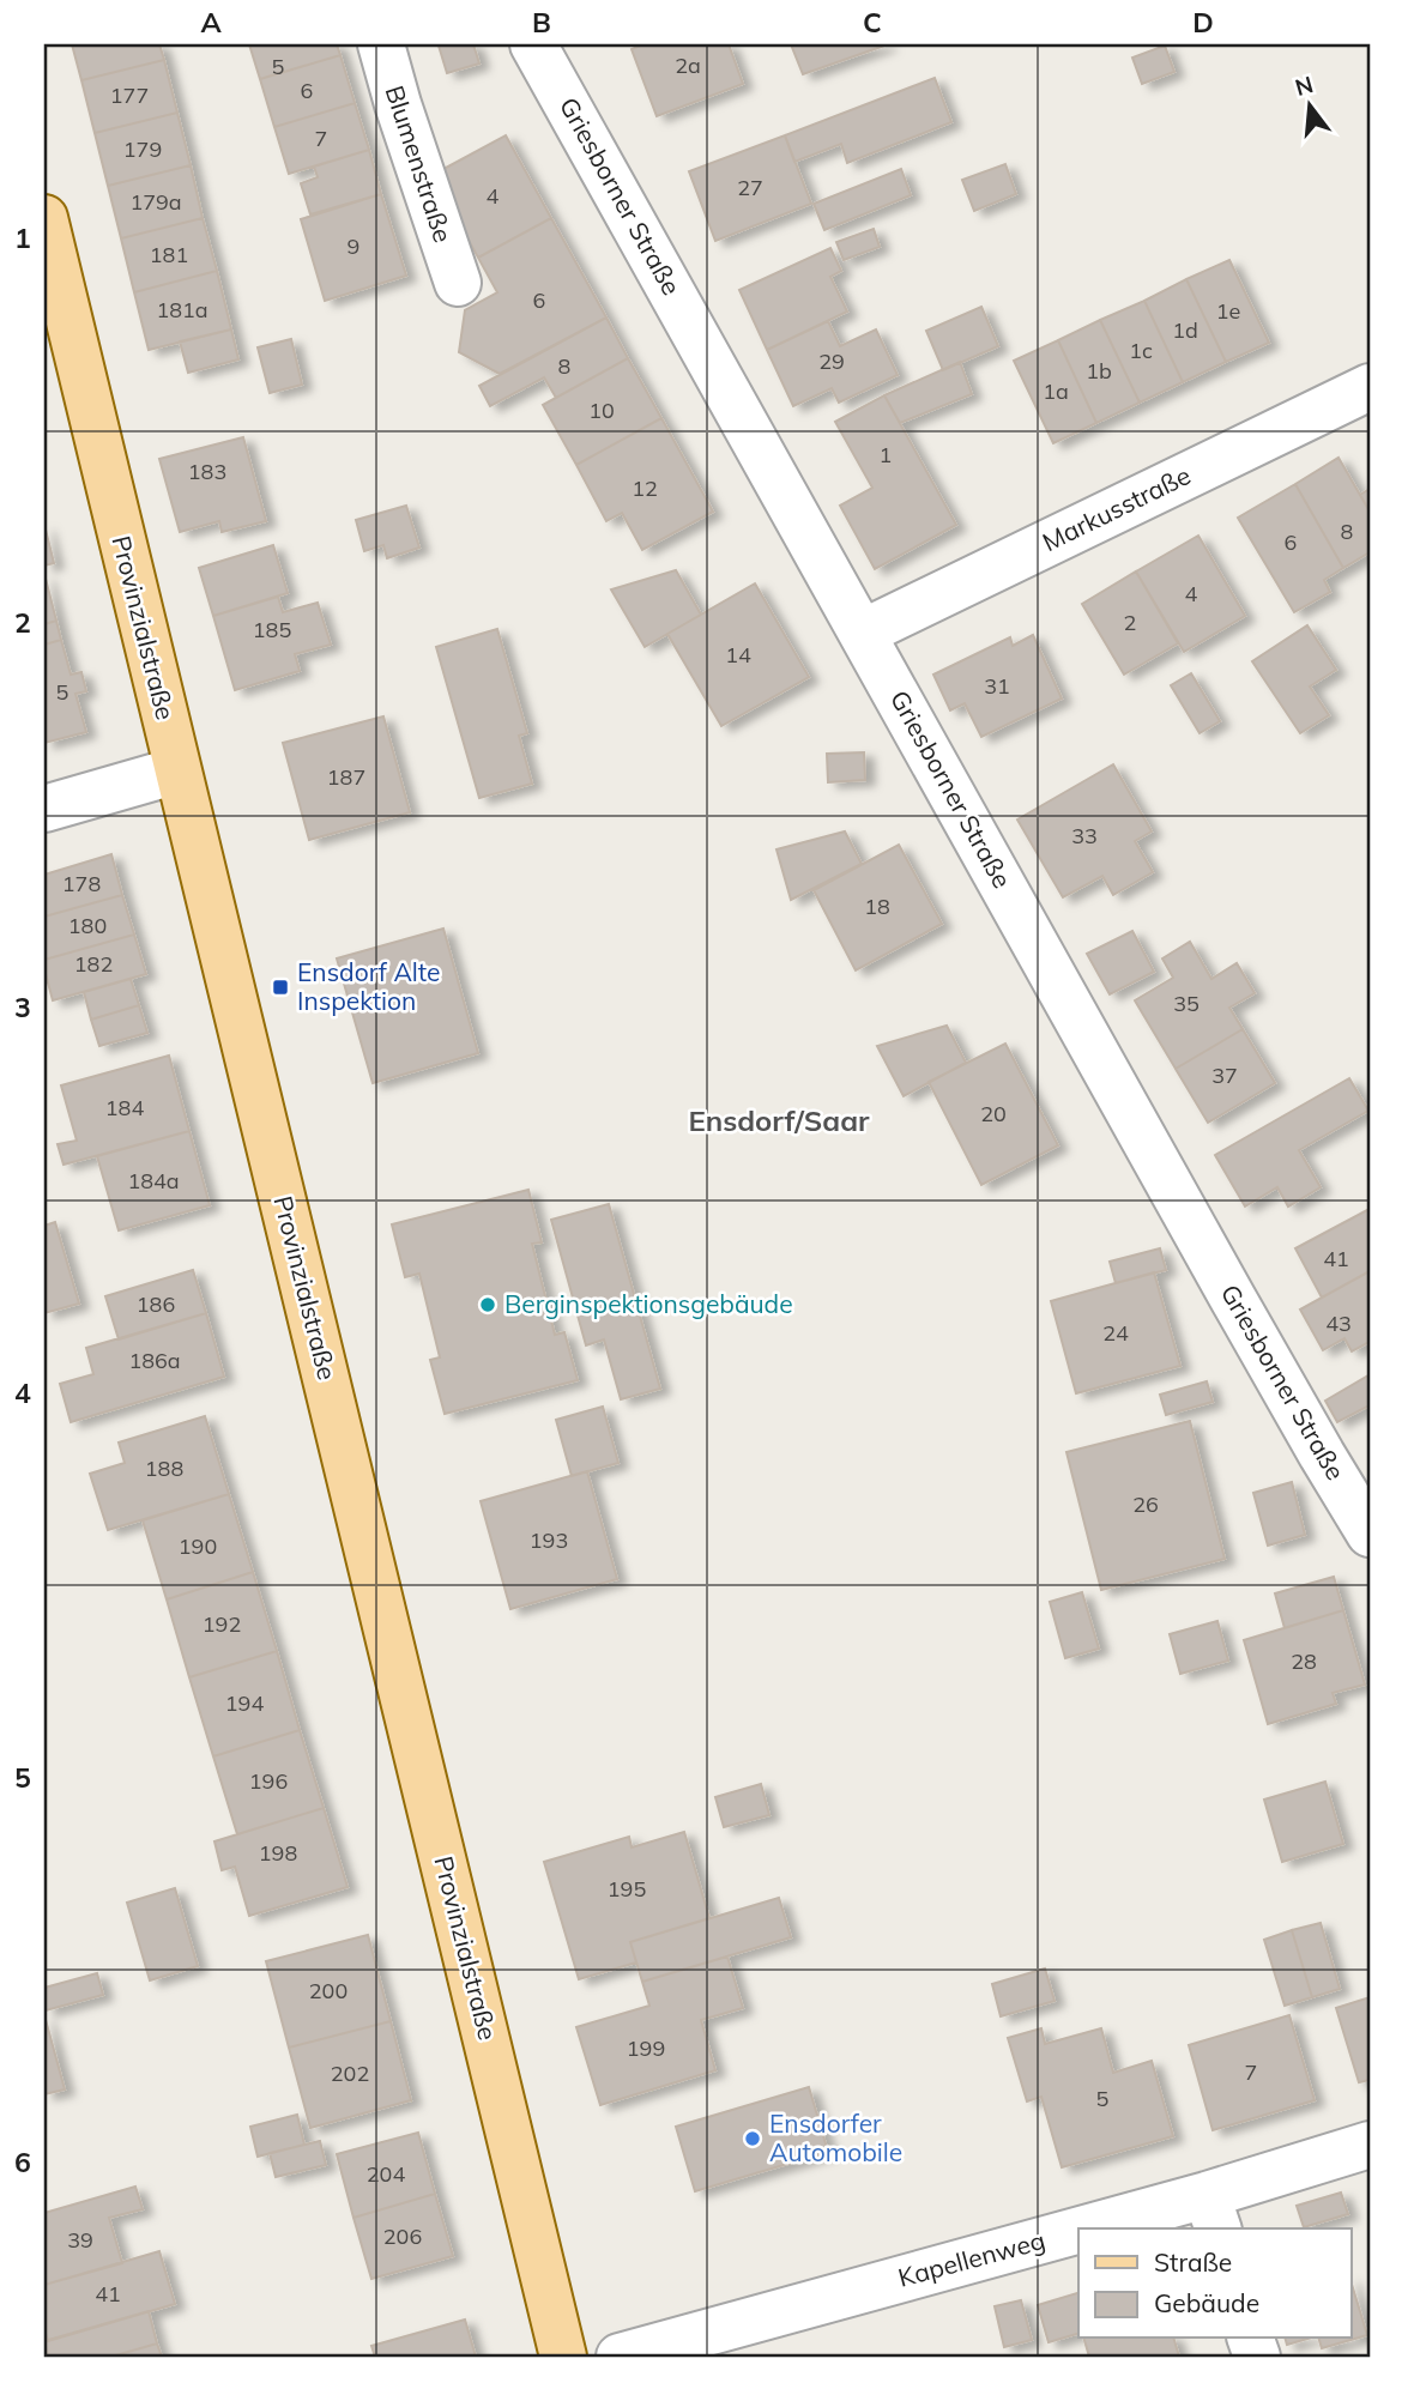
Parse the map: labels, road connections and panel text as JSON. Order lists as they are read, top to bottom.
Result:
{
  "streets": {
    "main road": ["Provinzialstraße"],
    "street": [
      "Blumenstraße",
      "Griesborner Straße",
      "Markusstraße",
      "Kapellenweg"
    ]
  },
  "crossings": [
    ["Griesborner Straße", "Markusstraße"]
  ],
  "districts": ["Ensdorf/Saar"],
  "places": {
    "transit": ["Ensdorf Alte Inspektion"],
    "other": ["Berginspektionsgebäude", "Ensdorfer Automobile"]
  },
  "house_numbers": [
    "2a",
    "5",
    "6",
    "177",
    "7",
    "179",
    "27",
    "4",
    "179a",
    "9",
    "181",
    "6",
    "181a",
    "1e",
    "1d",
    "1c",
    "29",
    "8",
    "1b",
    "1a",
    "10",
    "1",
    "183",
    "12",
    "8",
    "6",
    "4",
    "2",
    "185",
    "14",
    "31",
    "5",
    "187",
    "33",
    "178",
    "18",
    "180",
    "182",
    "35",
    "37",
    "184",
    "20",
    "184a",
    "41",
    "186",
    "43",
    "24",
    "186a",
    "188",
    "26",
    "193",
    "190",
    "192",
    "28",
    "194",
    "196",
    "198",
    "195",
    "200",
    "199",
    "7",
    "202",
    "5",
    "204",
    "206",
    "39",
    "41"
  ],
  "legend": ["Straße", "Gebäude"],
  "north": "top",
  "grid": {
    "columns": [
      "A",
      "B",
      "C",
      "D"
    ],
    "rows": [
      "1",
      "2",
      "3",
      "4",
      "5",
      "6"
    ]
  }
}
